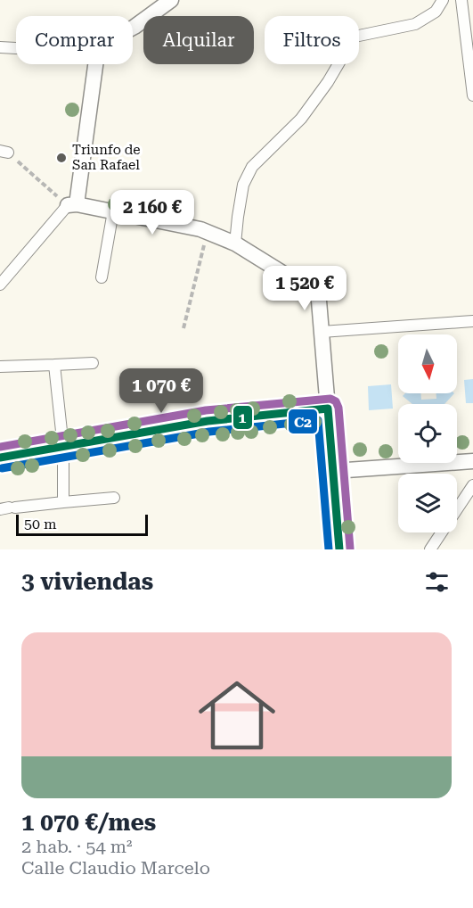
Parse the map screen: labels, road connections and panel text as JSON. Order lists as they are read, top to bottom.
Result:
{
  "places": ["Triunfo de San Rafael"],
  "lines": ["transit line 3", "transit line 1", "transit line C2"],
  "scale_bar": "50 m",
  "north": "bottom",
  "page": {
    "chip": ["Comprar", "Alquilar", "Filtros"],
    "price": ["2 160 €", "1 520 €", "1 070 €"],
    "scale": "50 m",
    "heading": "3 viviendas",
    "list": [
      {
        "name": "1 070 €/mes",
        "note": "2 hab. · 54 m² · Calle Claudio Marcelo"
      }
    ]
  }
}
